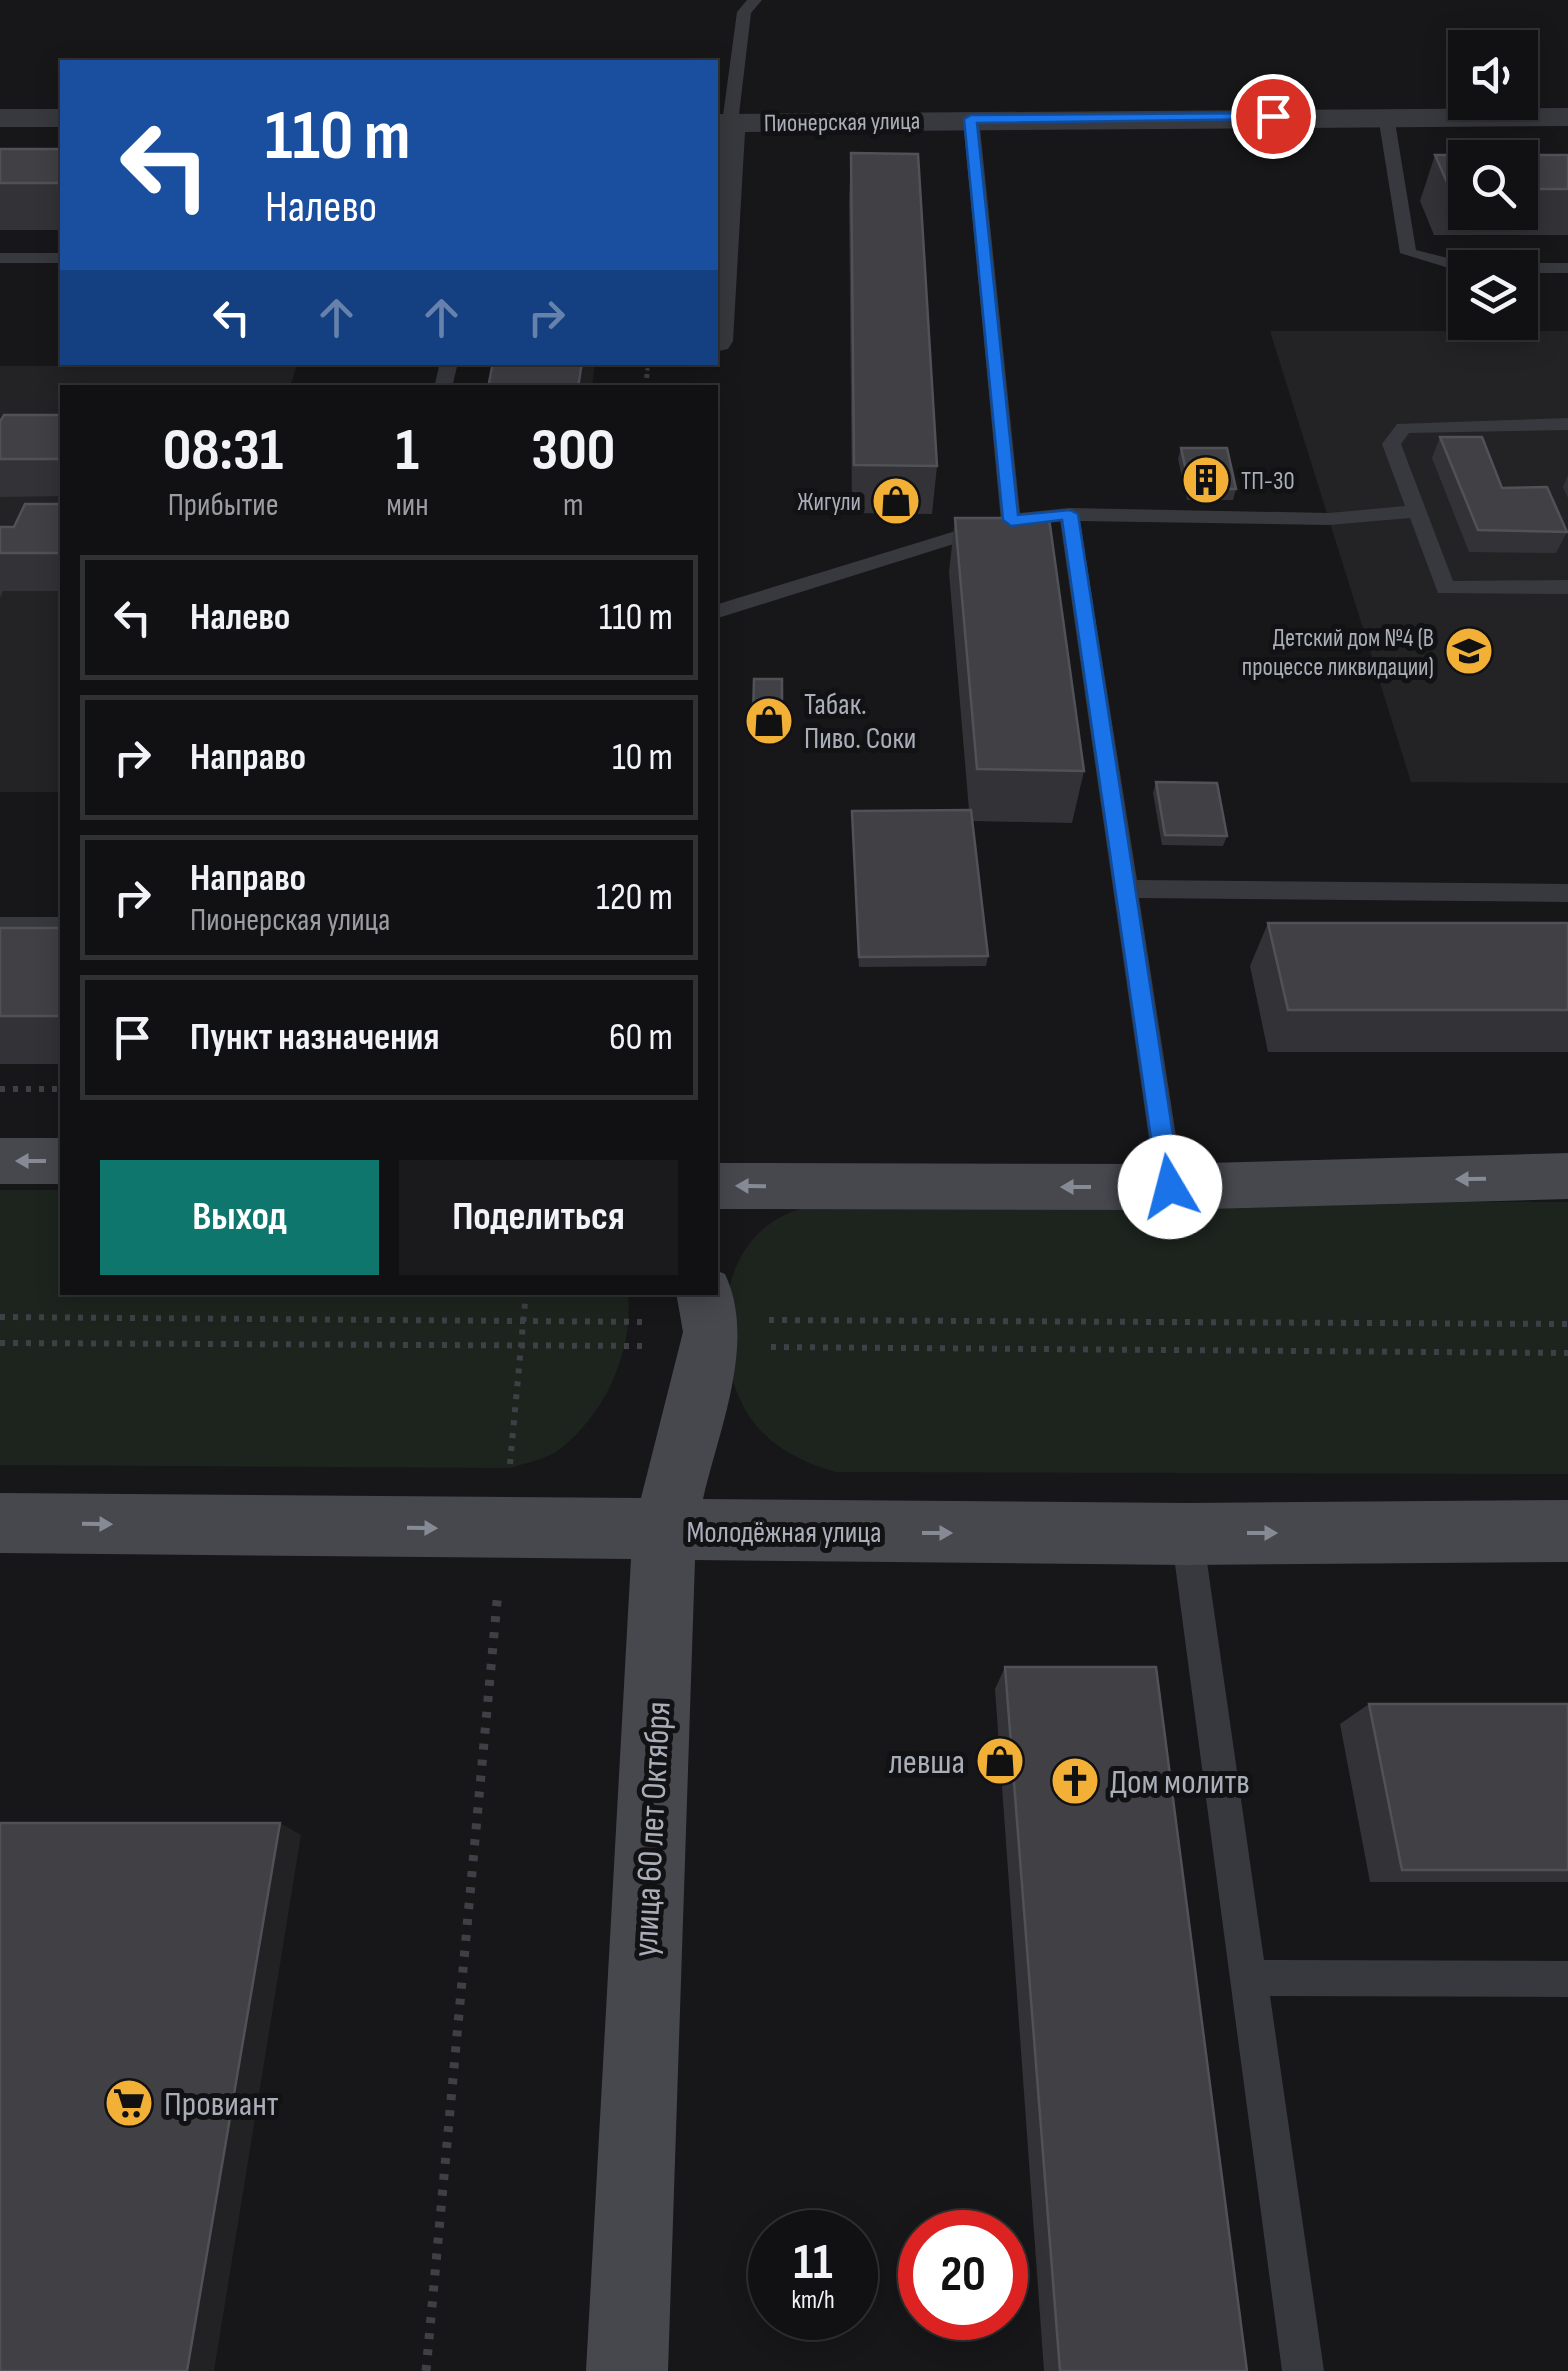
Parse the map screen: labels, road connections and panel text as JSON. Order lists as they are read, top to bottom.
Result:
{
  "streets": {
    "main road": ["Молодёжная улица", "улица 60 лет Октября"],
    "street": ["Пионерская улица"]
  },
  "crossings": [
    ["Молодёжная улица", "улица 60 лет Октября"]
  ],
  "places": {
    "building": ["ТП-30"],
    "shop": ["Жигули", "Табак. Пиво. Соки", "левша"],
    "school or university": ["Детский дом №4 (В процессе ликвидации)"],
    "church": ["Дом молитв"],
    "supermarket": ["Провиант"]
  },
  "page": {
    "turn": ["110 m", "Налево"],
    "eta": [
      "08:31",
      "Прибытие",
      "1",
      "мин",
      "300",
      "m"
    ],
    "list": [
      {
        "name": "Налево",
        "value": "110 m"
      },
      {
        "name": "Направо",
        "value": "10 m"
      },
      {
        "name": "Направо",
        "note": "Пионерская улица",
        "value": "120 m"
      },
      {
        "name": "Пункт назначения",
        "value": "60 m"
      }
    ],
    "buttons": ["Выход", "Поделиться"],
    "speed": "11 km/h",
    "limit": "20"
  }
}
